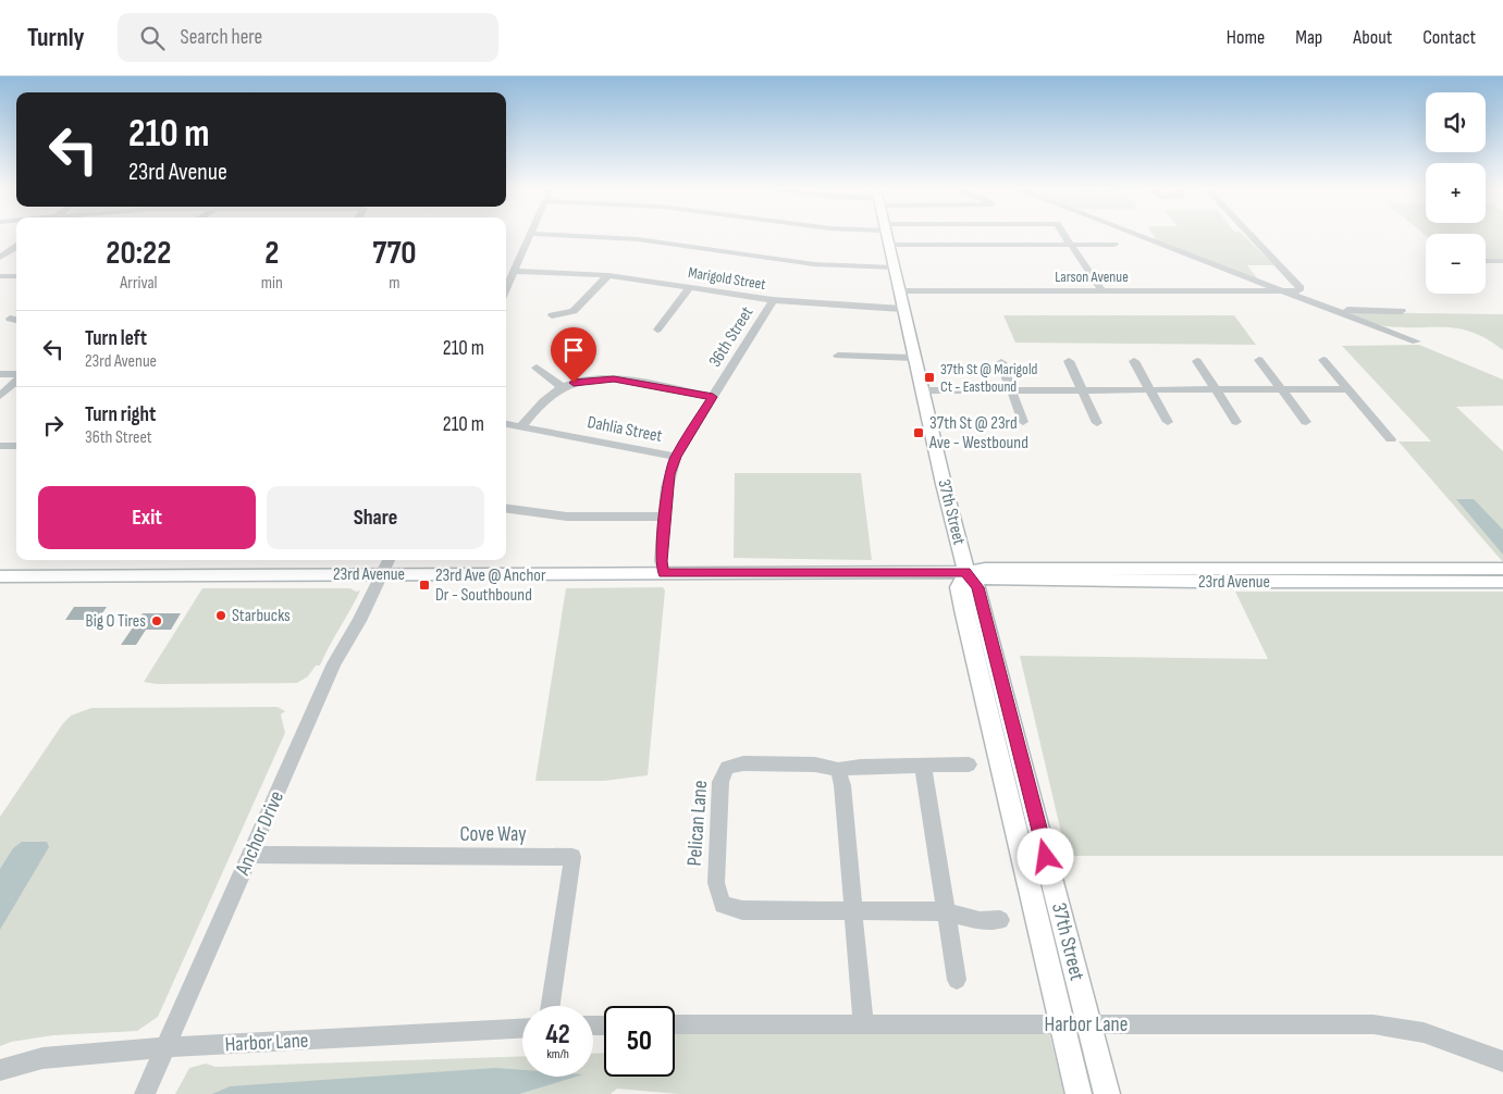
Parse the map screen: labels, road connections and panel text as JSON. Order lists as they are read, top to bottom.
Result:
{
  "streets": {
    "main road": ["37th Street", "23rd Avenue"],
    "street": [
      "Larson Avenue",
      "Marigold Street",
      "36th Street",
      "Dahlia Street",
      "Pelican Lane",
      "Anchor Drive",
      "Cove Way",
      "Harbor Lane"
    ]
  },
  "crossings": [
    ["Marigold Street", "36th Street"],
    ["Marigold Street", "37th Street"],
    ["36th Street", "Dahlia Street"],
    ["36th Street", "23rd Avenue"],
    ["37th Street", "23rd Avenue"],
    ["37th Street", "Harbor Lane"],
    ["23rd Avenue", "Anchor Drive"],
    ["Anchor Drive", "Cove Way"],
    ["Anchor Drive", "Harbor Lane"]
  ],
  "places": {
    "transit": ["37th St @ Marigold Ct - Eastbound", "37th St @ 23rd Ave - Westbound", "23rd Ave @ Anchor Dr - Southbound"],
    "other": ["Starbucks", "Big O Tires"]
  },
  "page": {
    "header": "Turnly",
    "search": "Search here",
    "nav": [
      "Home",
      "Map",
      "About",
      "Contact"
    ],
    "map_buttons": ["+", "−"],
    "turn": ["210 m", "23rd Avenue"],
    "eta": [
      "20:22",
      "Arrival",
      "2",
      "min",
      "770",
      "m"
    ],
    "list": [
      {
        "name": "Turn left",
        "note": "23rd Avenue",
        "value": "210 m"
      },
      {
        "name": "Turn right",
        "note": "36th Street",
        "value": "210 m"
      }
    ],
    "buttons": ["Exit", "Share"],
    "speed": "42 km/h",
    "limit": "50"
  }
}
